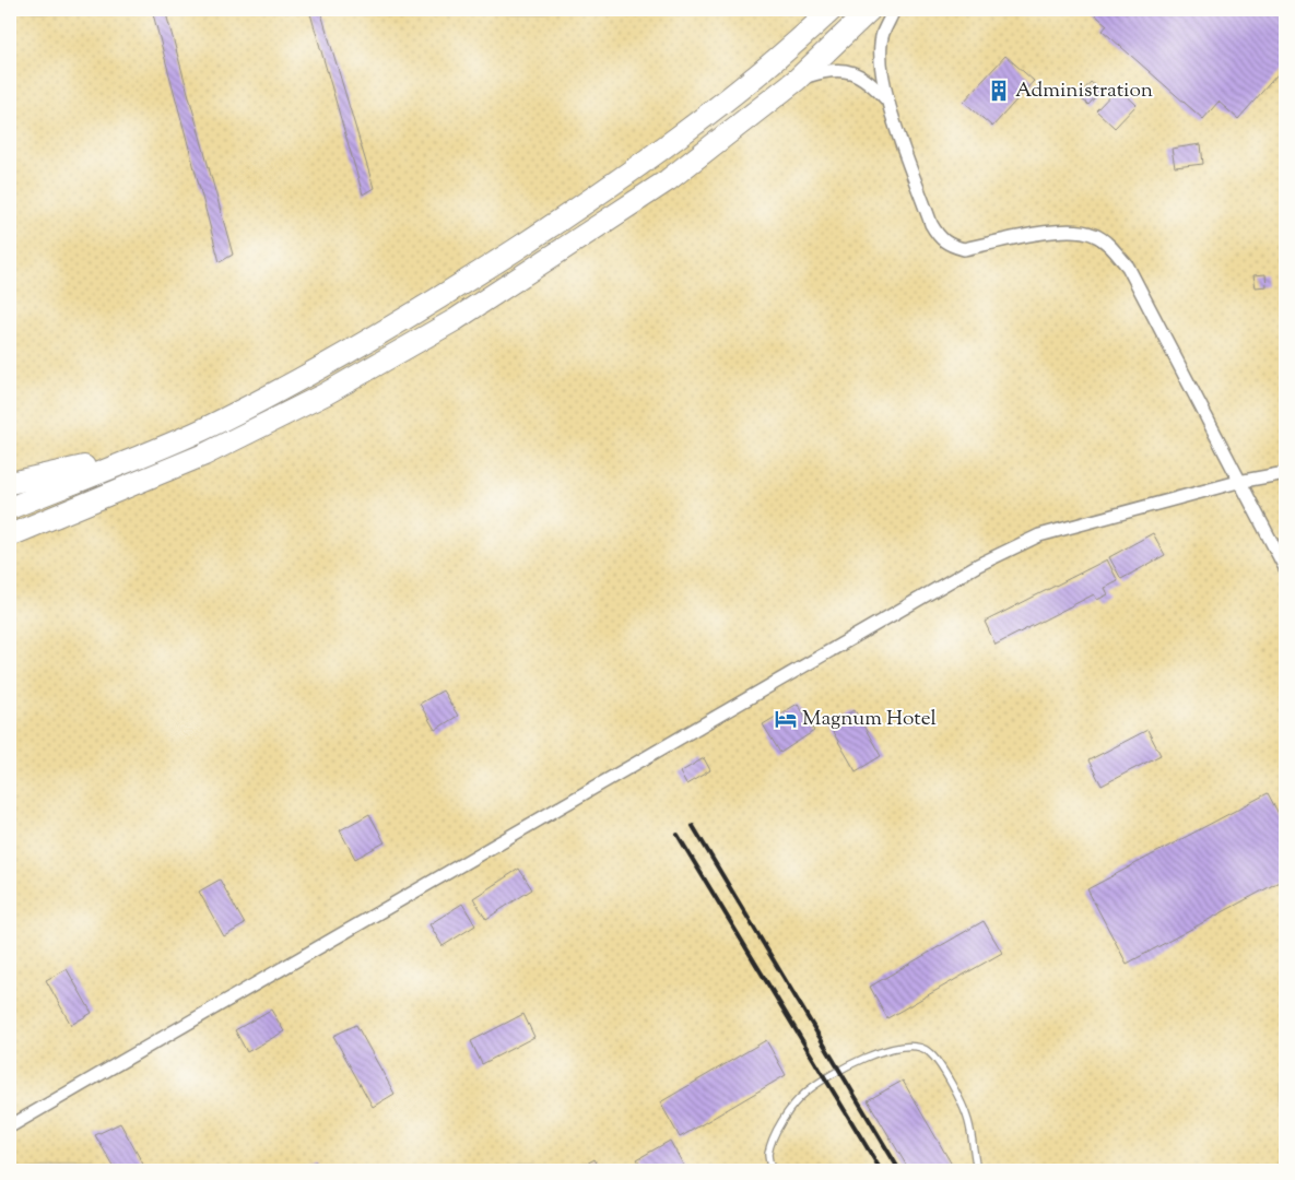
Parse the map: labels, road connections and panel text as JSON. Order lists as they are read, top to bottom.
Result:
{
  "places": {
    "building": ["Administration"],
    "hotel": ["Magnum Hotel"]
  }
}
